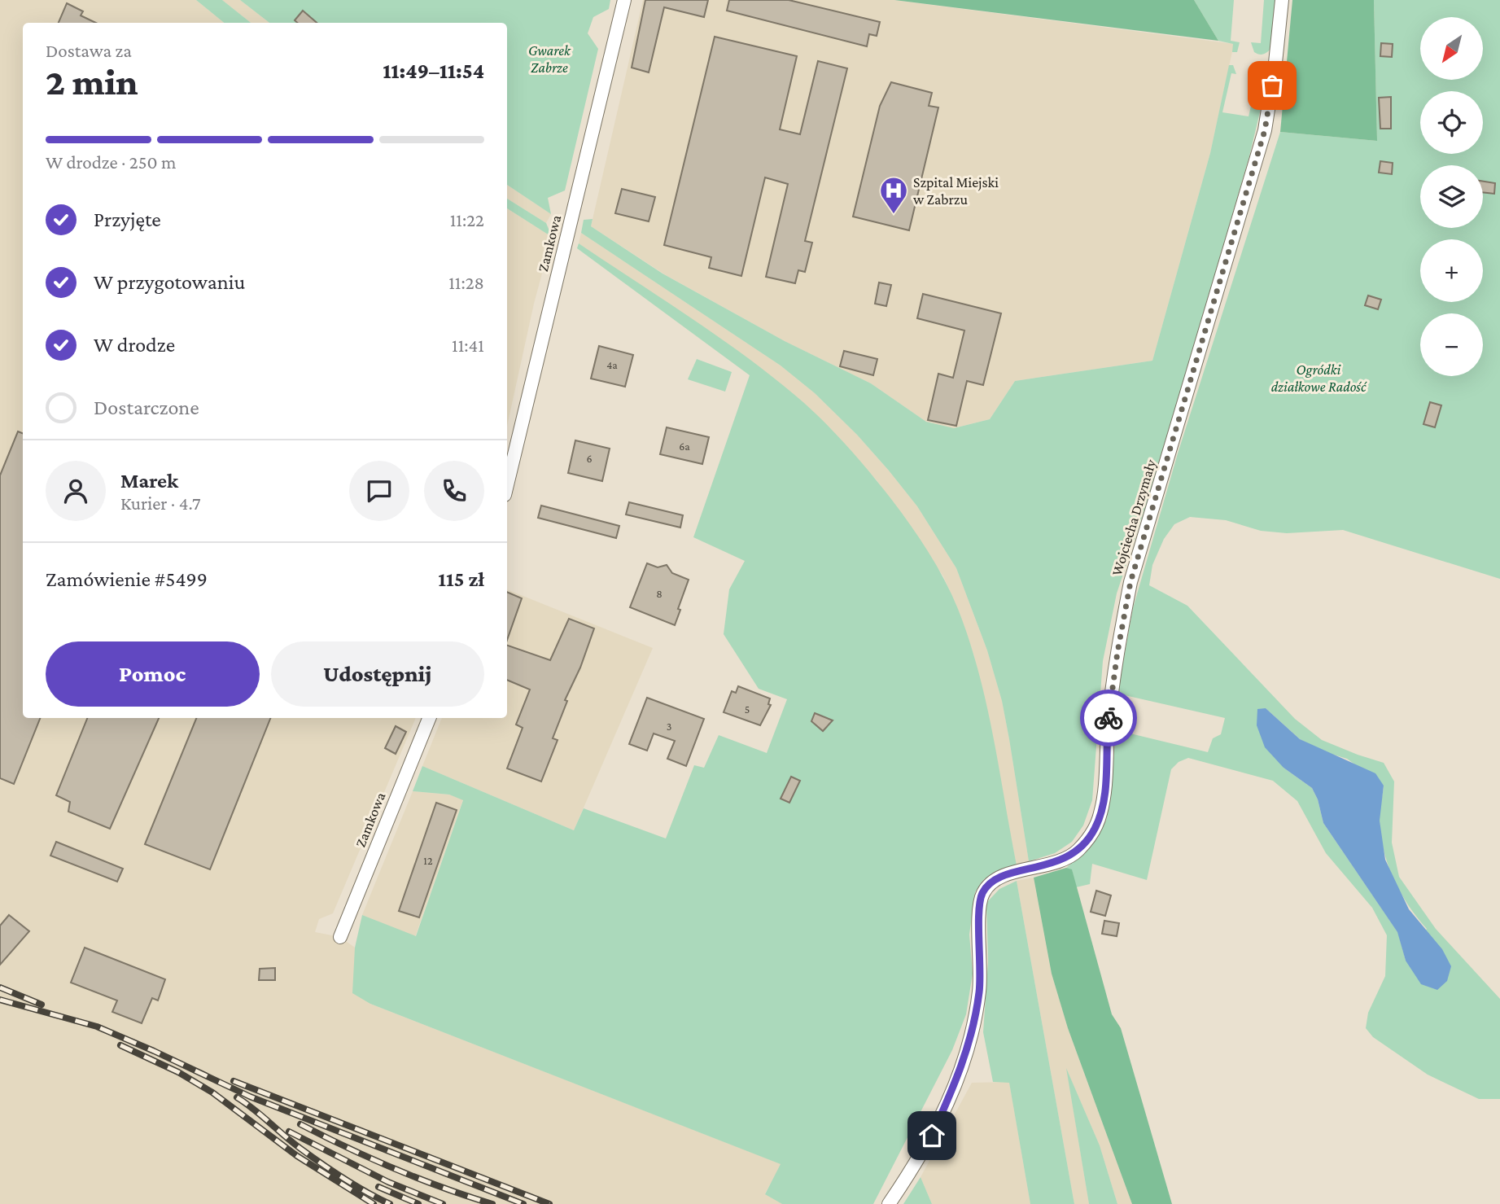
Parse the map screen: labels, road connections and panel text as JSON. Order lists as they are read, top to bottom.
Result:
{
  "streets": {
    "street": ["Zamkowa", "Wojciecha Drzymały"]
  },
  "parks": ["Gwarek Zabrze", "Ogródki działkowe Radość"],
  "places": {
    "hospital": ["Szpital Miejski w Zabrzu"]
  },
  "house_numbers": [
    "4a",
    "6a",
    "6",
    "8",
    "5",
    "3",
    "12"
  ],
  "north": "bottom left",
  "page": {
    "map_buttons": ["+", "−"],
    "heading": ["2 min", "Dostawa za", "11:49–11:54"],
    "panel": [
      "Marek",
      "Kurier · 4.7",
      "Zamówienie #5499",
      "115 zł"
    ],
    "bar": "W drodze · 250 m",
    "list": [
      ["Przyjęte", "11:22"],
      ["W przygotowaniu", "11:28"],
      ["W drodze", "11:41"],
      "Dostarczone"
    ],
    "buttons": ["Pomoc", "Udostępnij"]
  }
}
